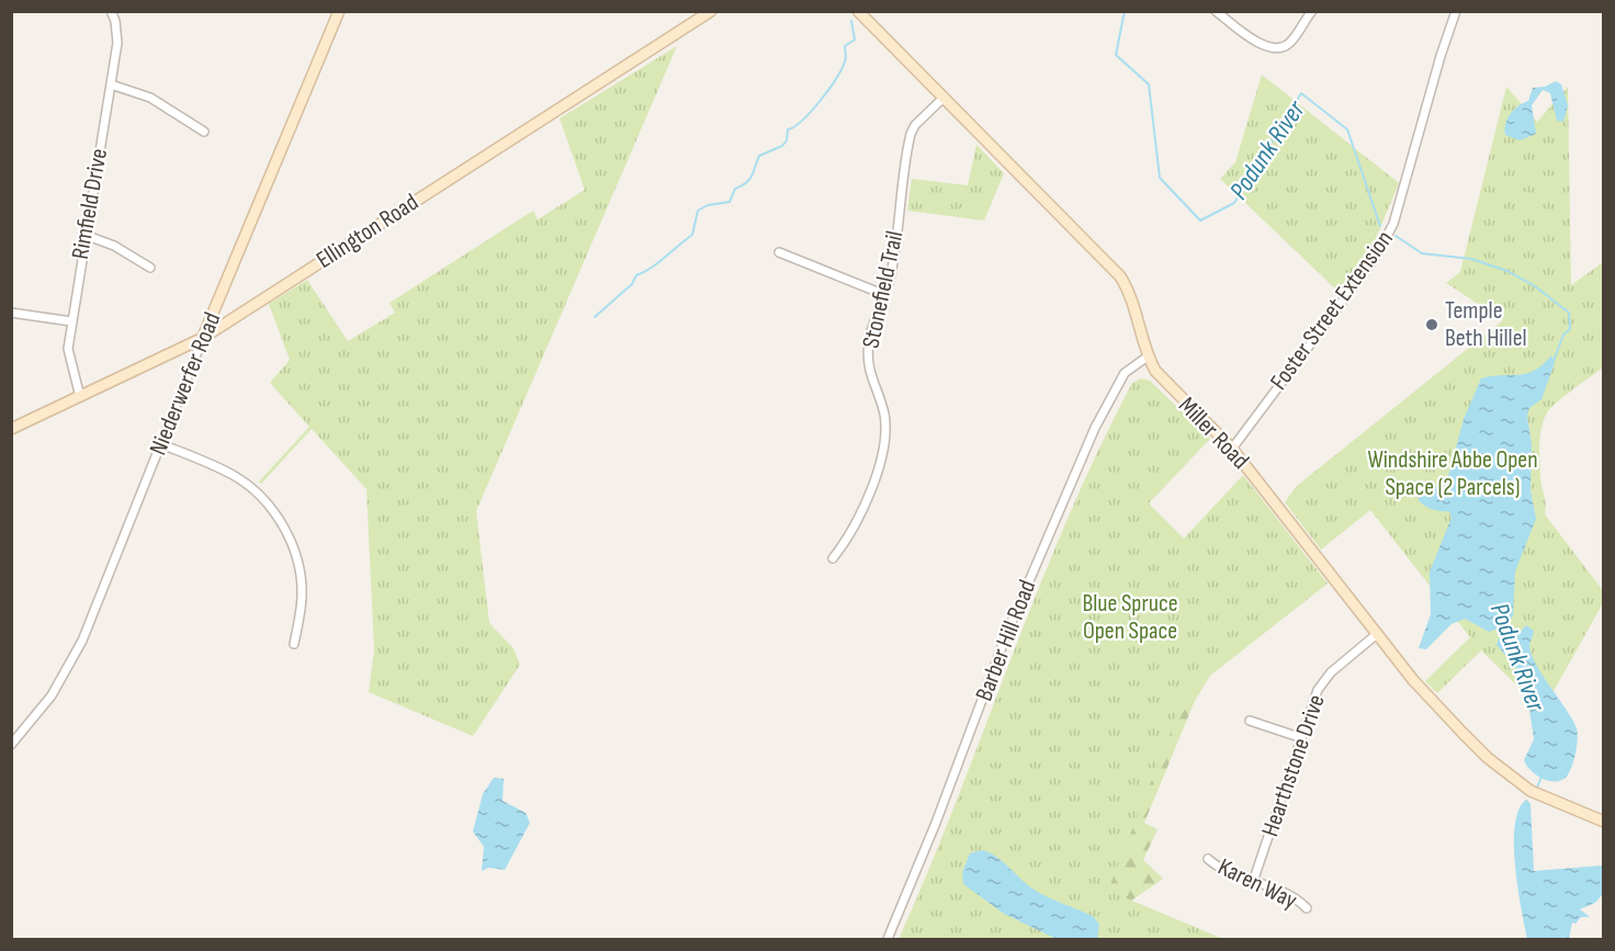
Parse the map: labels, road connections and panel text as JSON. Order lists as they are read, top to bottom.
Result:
{
  "streets": {
    "street": [
      "Rimfield Drive",
      "Ellington Road",
      "Stonefield Trail",
      "Foster Street Extension",
      "Niederwerfer Road",
      "Miller Road",
      "Barber Hill Road",
      "Hearthstone Drive",
      "Karen Way"
    ]
  },
  "crossings": [
    ["Rimfield Drive", "Ellington Road"],
    ["Ellington Road", "Niederwerfer Road"],
    ["Stonefield Trail", "Miller Road"],
    ["Foster Street Extension", "Miller Road"],
    ["Miller Road", "Barber Hill Road"],
    ["Miller Road", "Hearthstone Drive"],
    ["Hearthstone Drive", "Karen Way"]
  ],
  "water": ["Podunk River"],
  "parks": ["Windshire Abbe Open Space (2 Parcels)", "Blue Spruce Open Space"],
  "places": ["Temple Beth Hillel"]
}
